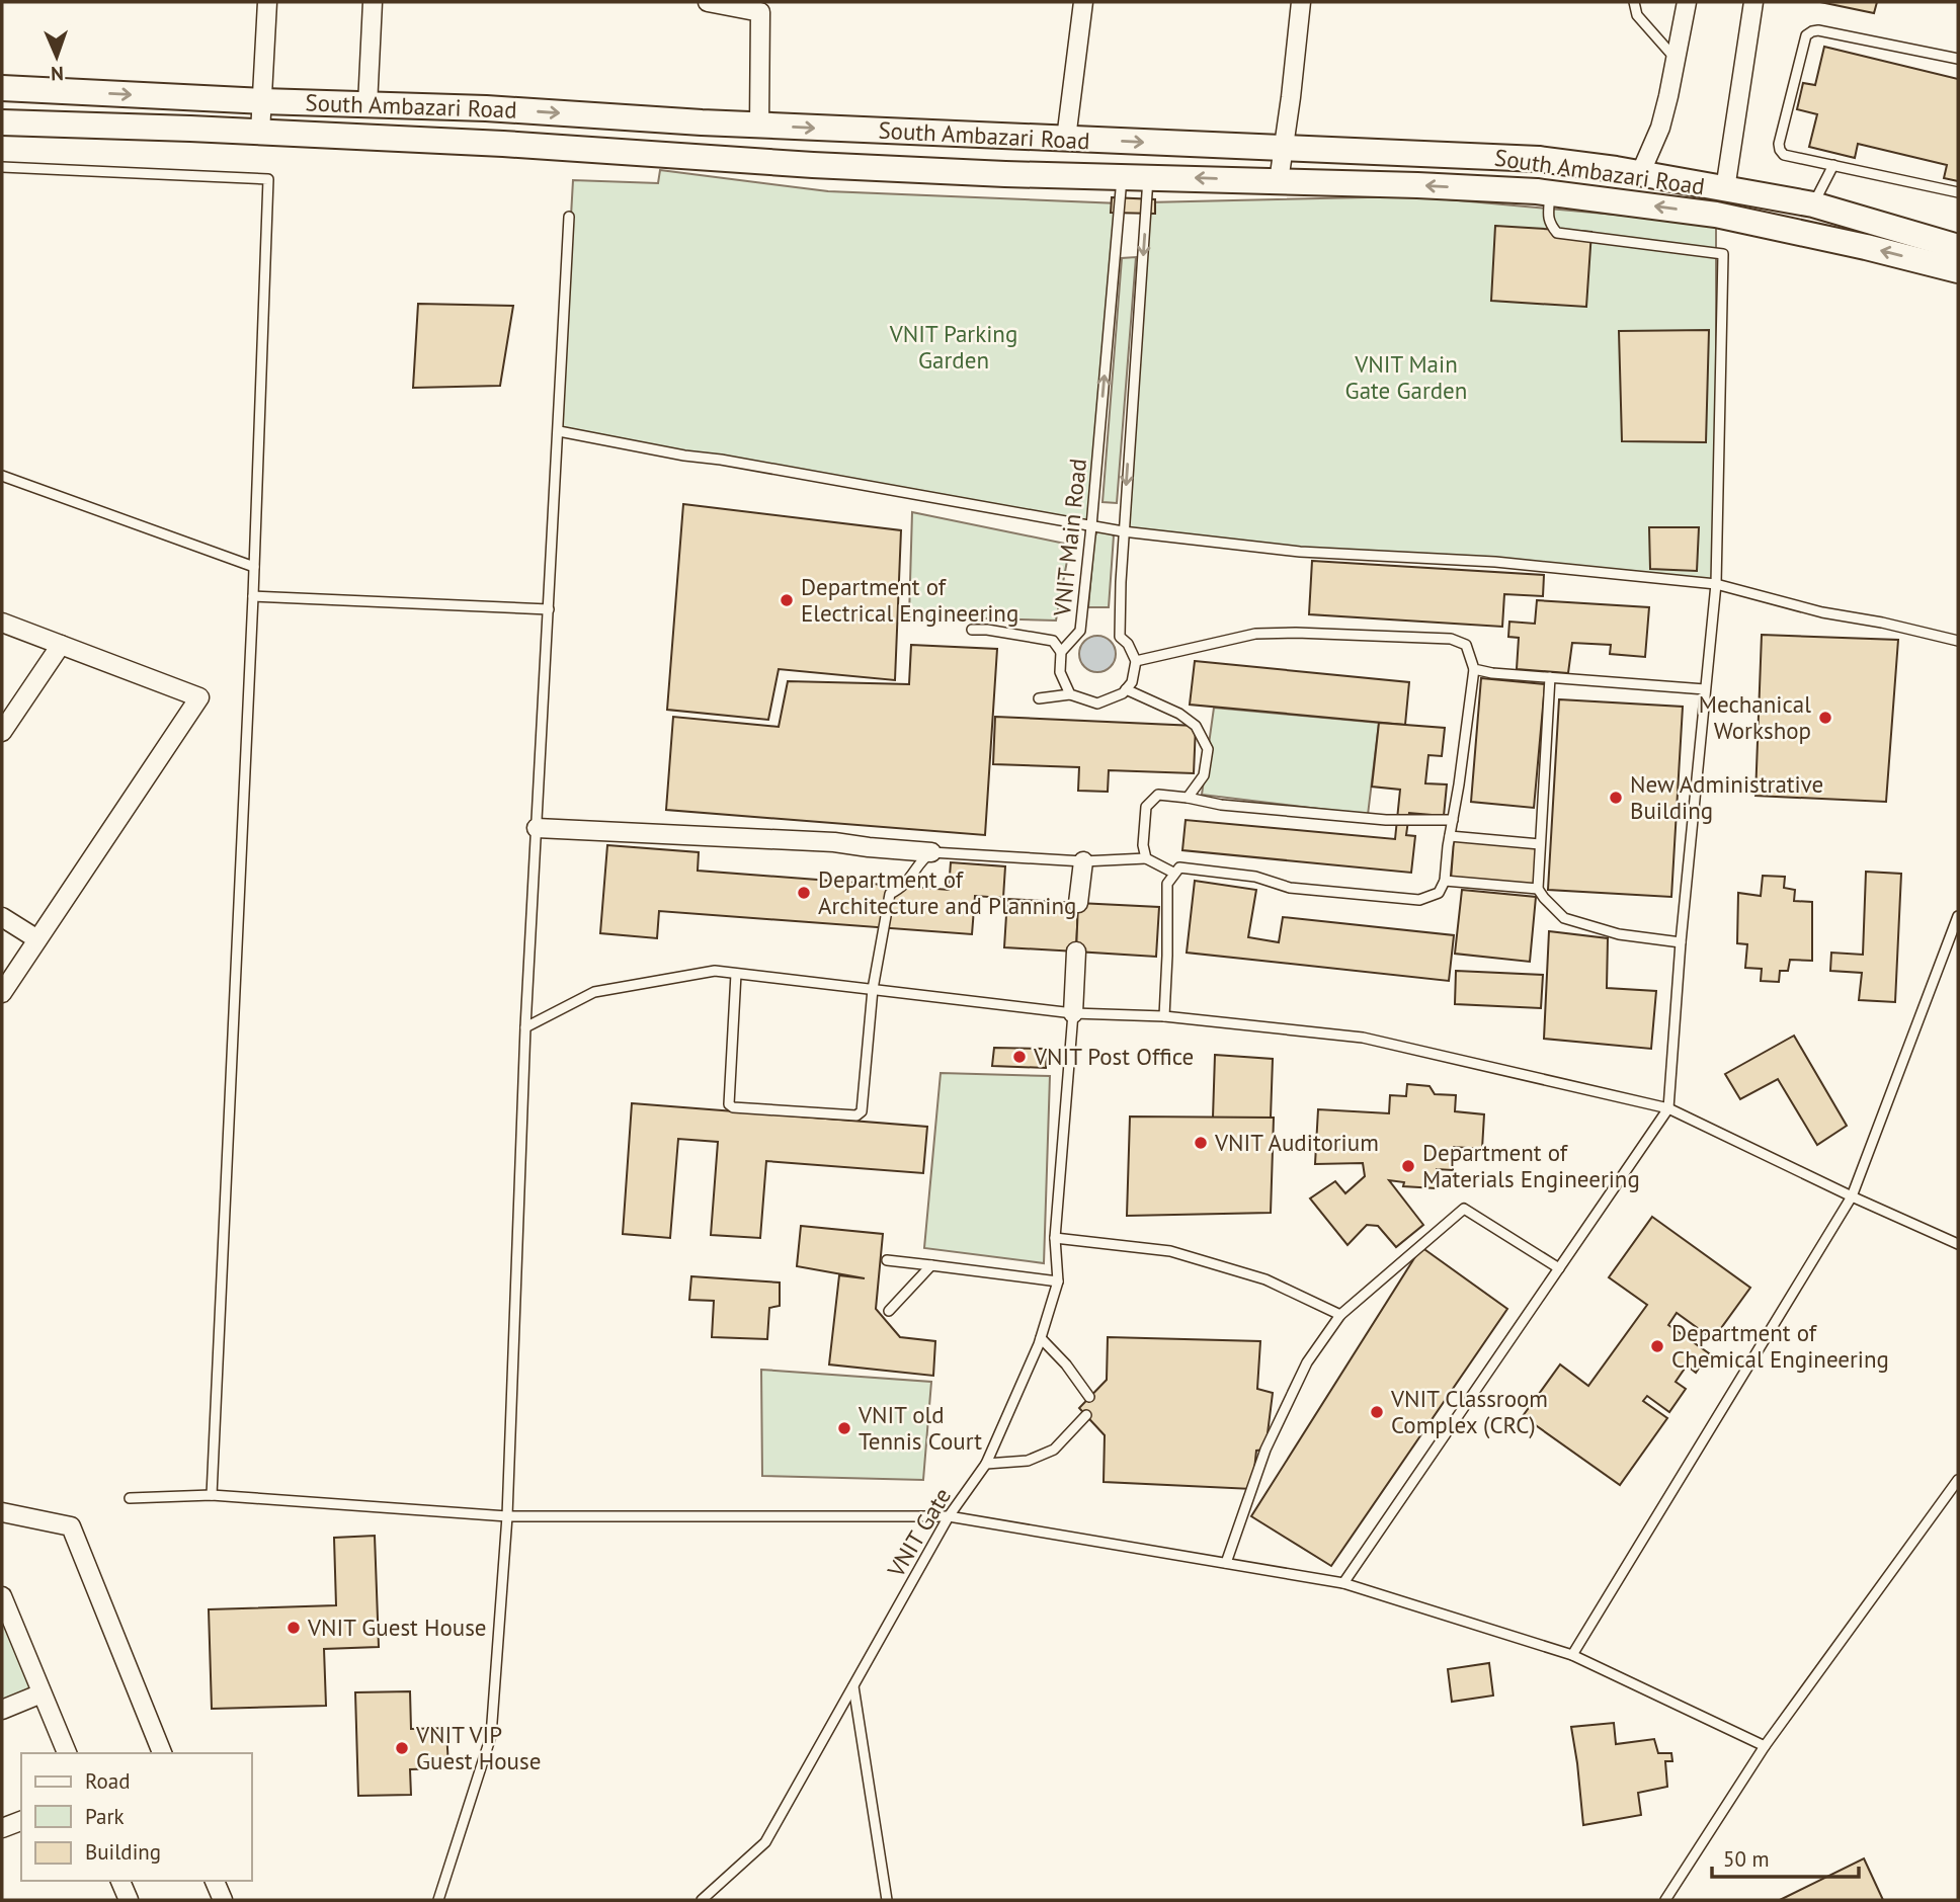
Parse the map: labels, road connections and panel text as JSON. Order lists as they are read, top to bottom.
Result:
{
  "streets": {
    "main road": ["South Ambazari Road"],
    "lane": ["VNIT Main Road", "VNIT Gate"]
  },
  "parks": ["VNIT Parking Garden", "VNIT Main Gate Garden"],
  "places": [
    "Department of Electrical Engineering",
    "Mechanical Workshop",
    "New Administrative Building",
    "Department of Architecture and Planning",
    "VNIT Post Office",
    "VNIT Auditorium",
    "Department of Materials Engineering",
    "Department of Chemical Engineering",
    "VNIT Classroom Complex (CRC)",
    "VNIT old Tennis Court",
    "VNIT Guest House",
    "VNIT VIP Guest House"
  ],
  "legend": ["Road", "Park", "Building"],
  "scale_bar": "50 m",
  "north": "bottom"
}
